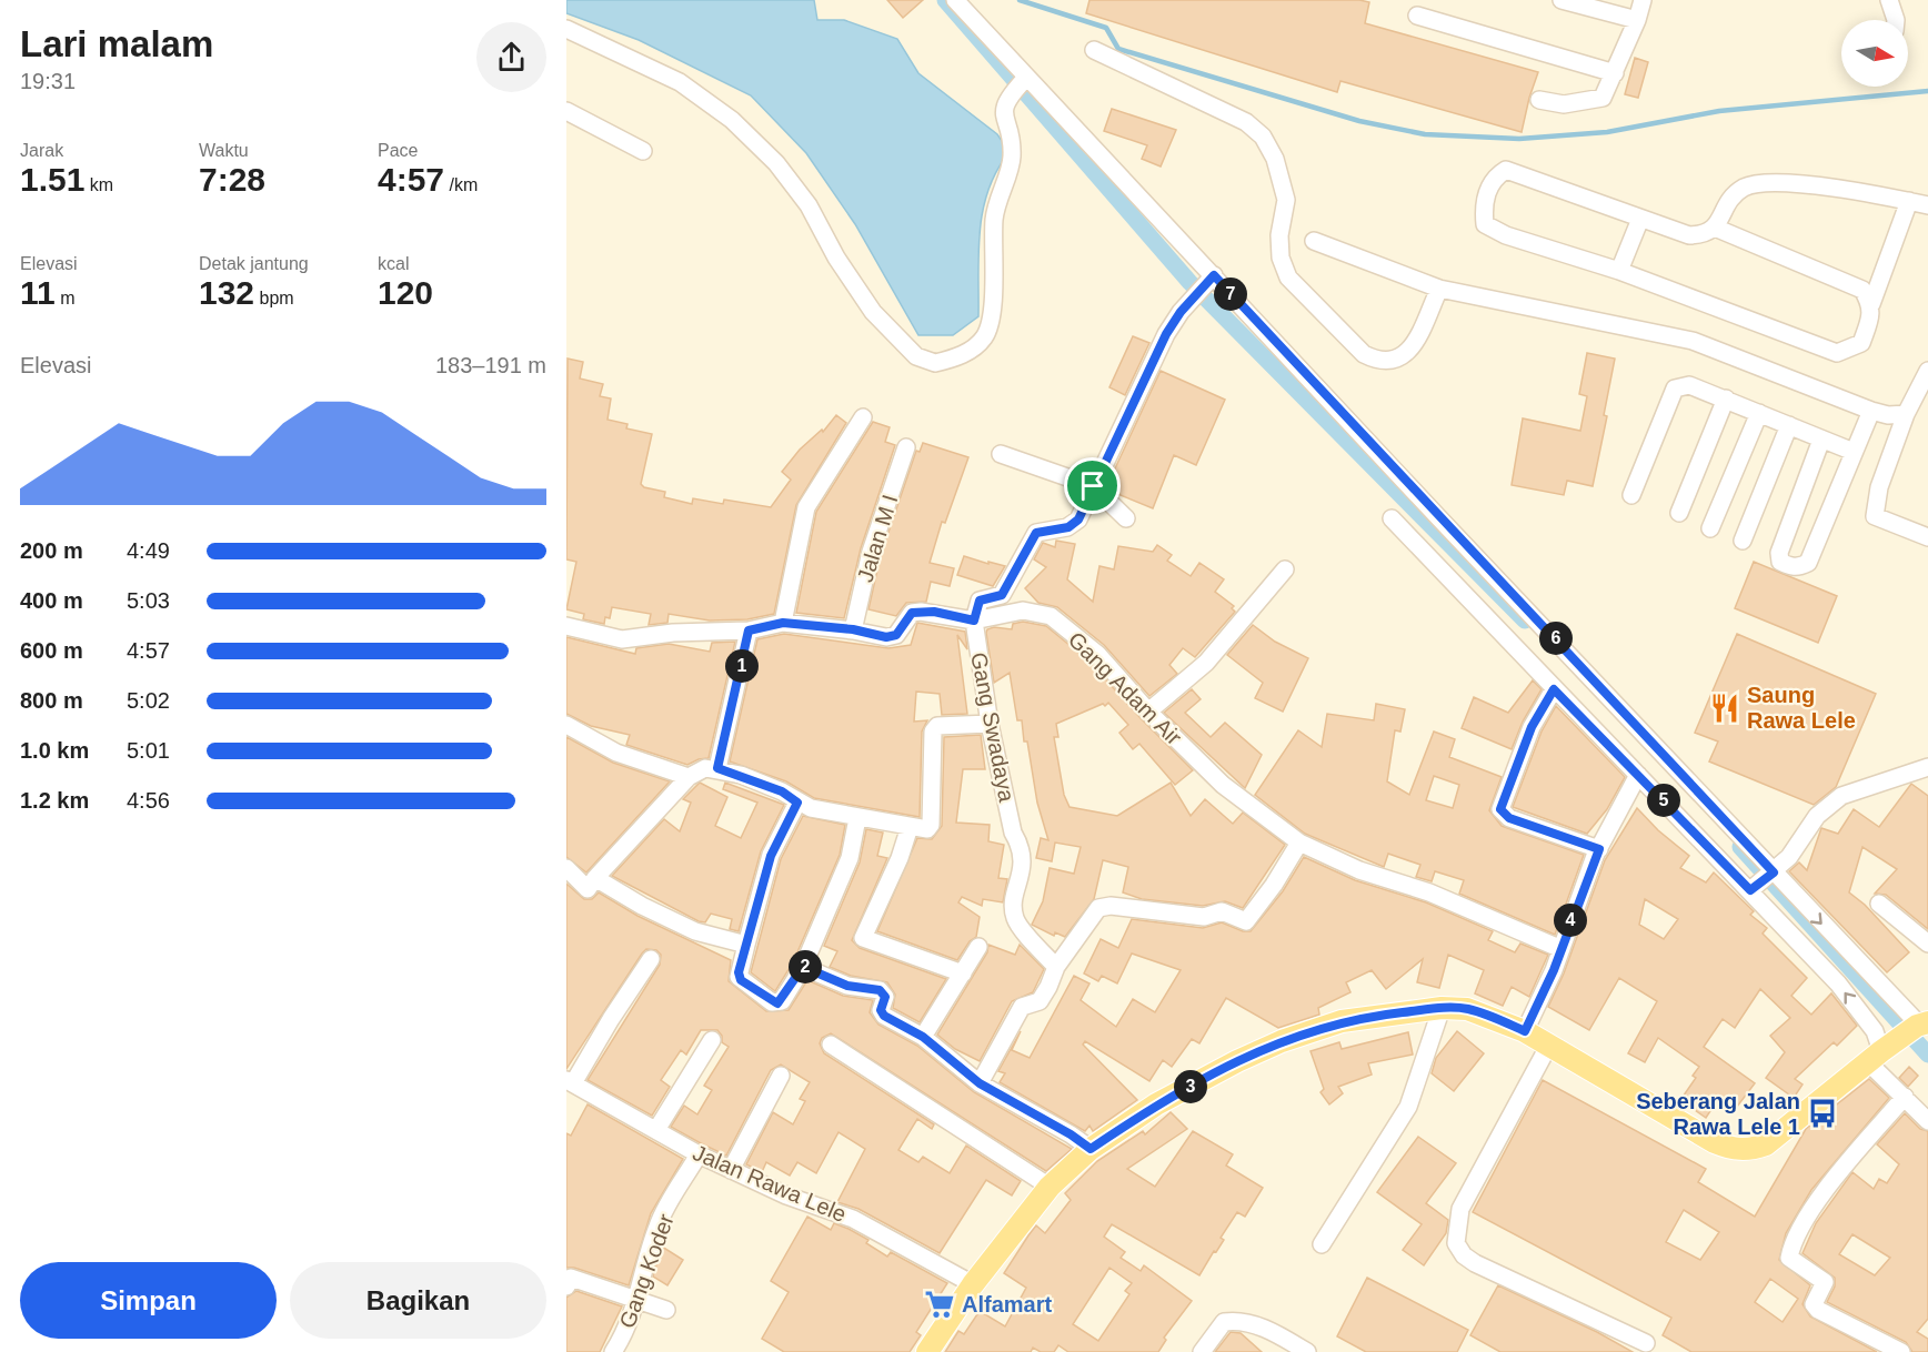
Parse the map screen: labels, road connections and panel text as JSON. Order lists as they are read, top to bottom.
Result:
{
  "streets": {
    "street": [
      "Jalan M I",
      "Gang Adam Air",
      "Gang Swadaya",
      "Jalan Rawa Lele",
      "Gang Koder"
    ]
  },
  "crossings": [
    ["Jalan M I", "Gang Adam Air"],
    ["Gang Adam Air", "Gang Swadaya"],
    ["Jalan Rawa Lele", "Gang Koder"]
  ],
  "places": {
    "restaurant": ["Saung Rawa Lele"],
    "bus stop": ["Seberang Jalan Rawa Lele 1"],
    "supermarket": ["Alfamart"]
  },
  "north": "right",
  "page": {
    "heading": ["Lari malam", "19:31"],
    "stats": [
      ["Jarak", "1.51 km"],
      ["Waktu", "7:28"],
      ["Pace", "4:57 /km"],
      ["Elevasi", "11 m"],
      ["Detak jantung", "132 bpm"],
      ["kcal", "120"]
    ],
    "pins": [
      "7",
      "6",
      "1",
      "5",
      "4",
      "2",
      "3"
    ],
    "chart": ["Elevasi", "183–191 m"],
    "list": [
      {
        "name": "200 m",
        "note": "4:49"
      },
      {
        "name": "400 m",
        "note": "5:03"
      },
      {
        "name": "600 m",
        "note": "4:57"
      },
      {
        "name": "800 m",
        "note": "5:02"
      },
      {
        "name": "1.0 km",
        "note": "5:01"
      },
      {
        "name": "1.2 km",
        "note": "4:56"
      }
    ],
    "buttons": ["Simpan", "Bagikan"]
  }
}
